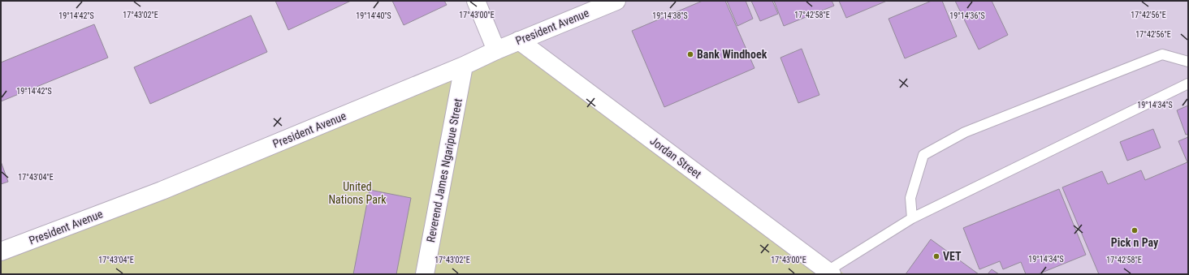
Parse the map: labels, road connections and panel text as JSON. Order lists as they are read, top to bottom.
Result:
{
  "streets": {
    "street": ["President Avenue", "Jordan Street", "Reverend James Ngaripue Street"]
  },
  "crossings": [
    ["President Avenue", "Jordan Street"],
    ["President Avenue", "Reverend James Ngaripue Street"]
  ],
  "parks": ["United Nations Park"],
  "places": ["Bank Windhoek", "Pick n Pay", "VET"],
  "coordinates": [
    "17°42'58\"E",
    "17°43'02\"E",
    "17°43'00\"E",
    "17°42'56\"E",
    "19°14'42\"S",
    "19°14'40\"S",
    "19°14'38\"S",
    "19°14'36\"S",
    "19°14'34\"S",
    "17°43'04\"E"
  ]
}
